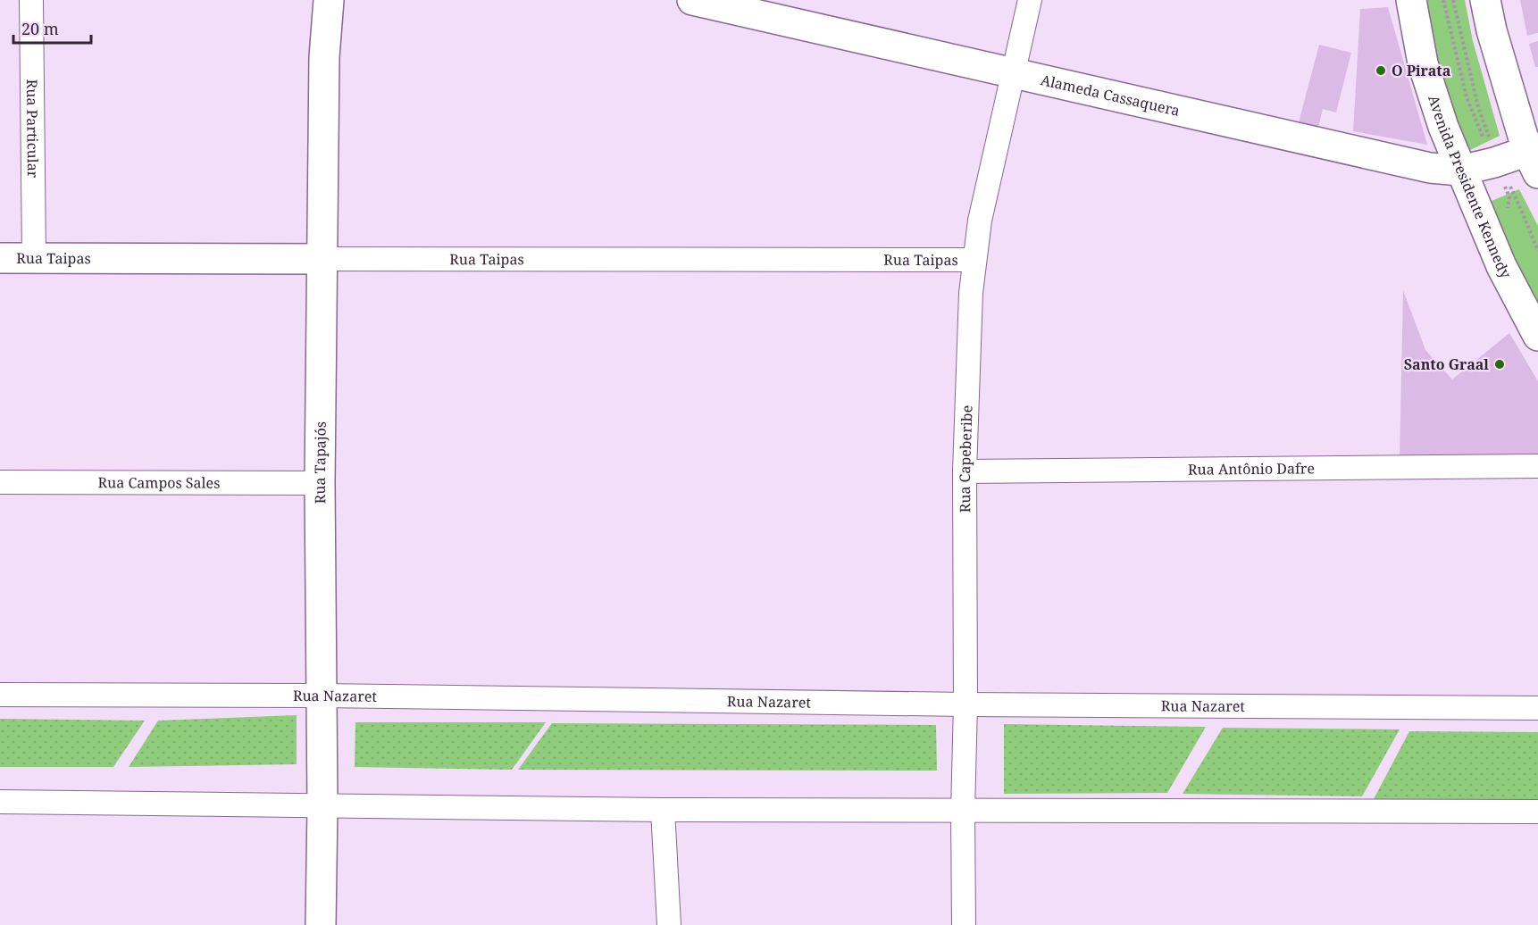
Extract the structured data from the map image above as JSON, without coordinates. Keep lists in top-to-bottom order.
{
  "streets": {
    "street": [
      "Alameda Cassaquera",
      "Rua Particular",
      "Avenida Presidente Kennedy",
      "Rua Taipas",
      "Rua Capeberibe",
      "Rua Tapajós",
      "Rua Antônio Dafre",
      "Rua Campos Sales",
      "Rua Nazaret"
    ]
  },
  "crossings": [
    ["Alameda Cassaquera", "Avenida Presidente Kennedy"],
    ["Alameda Cassaquera", "Rua Capeberibe"],
    ["Rua Particular", "Rua Taipas"],
    ["Rua Taipas", "Rua Capeberibe"],
    ["Rua Taipas", "Rua Tapajós"],
    ["Rua Capeberibe", "Rua Antônio Dafre"],
    ["Rua Capeberibe", "Rua Nazaret"],
    ["Rua Tapajós", "Rua Campos Sales"],
    ["Rua Tapajós", "Rua Nazaret"]
  ],
  "places": ["O Pirata", "Santo Graal"],
  "scale_bar": "20 m"
}
